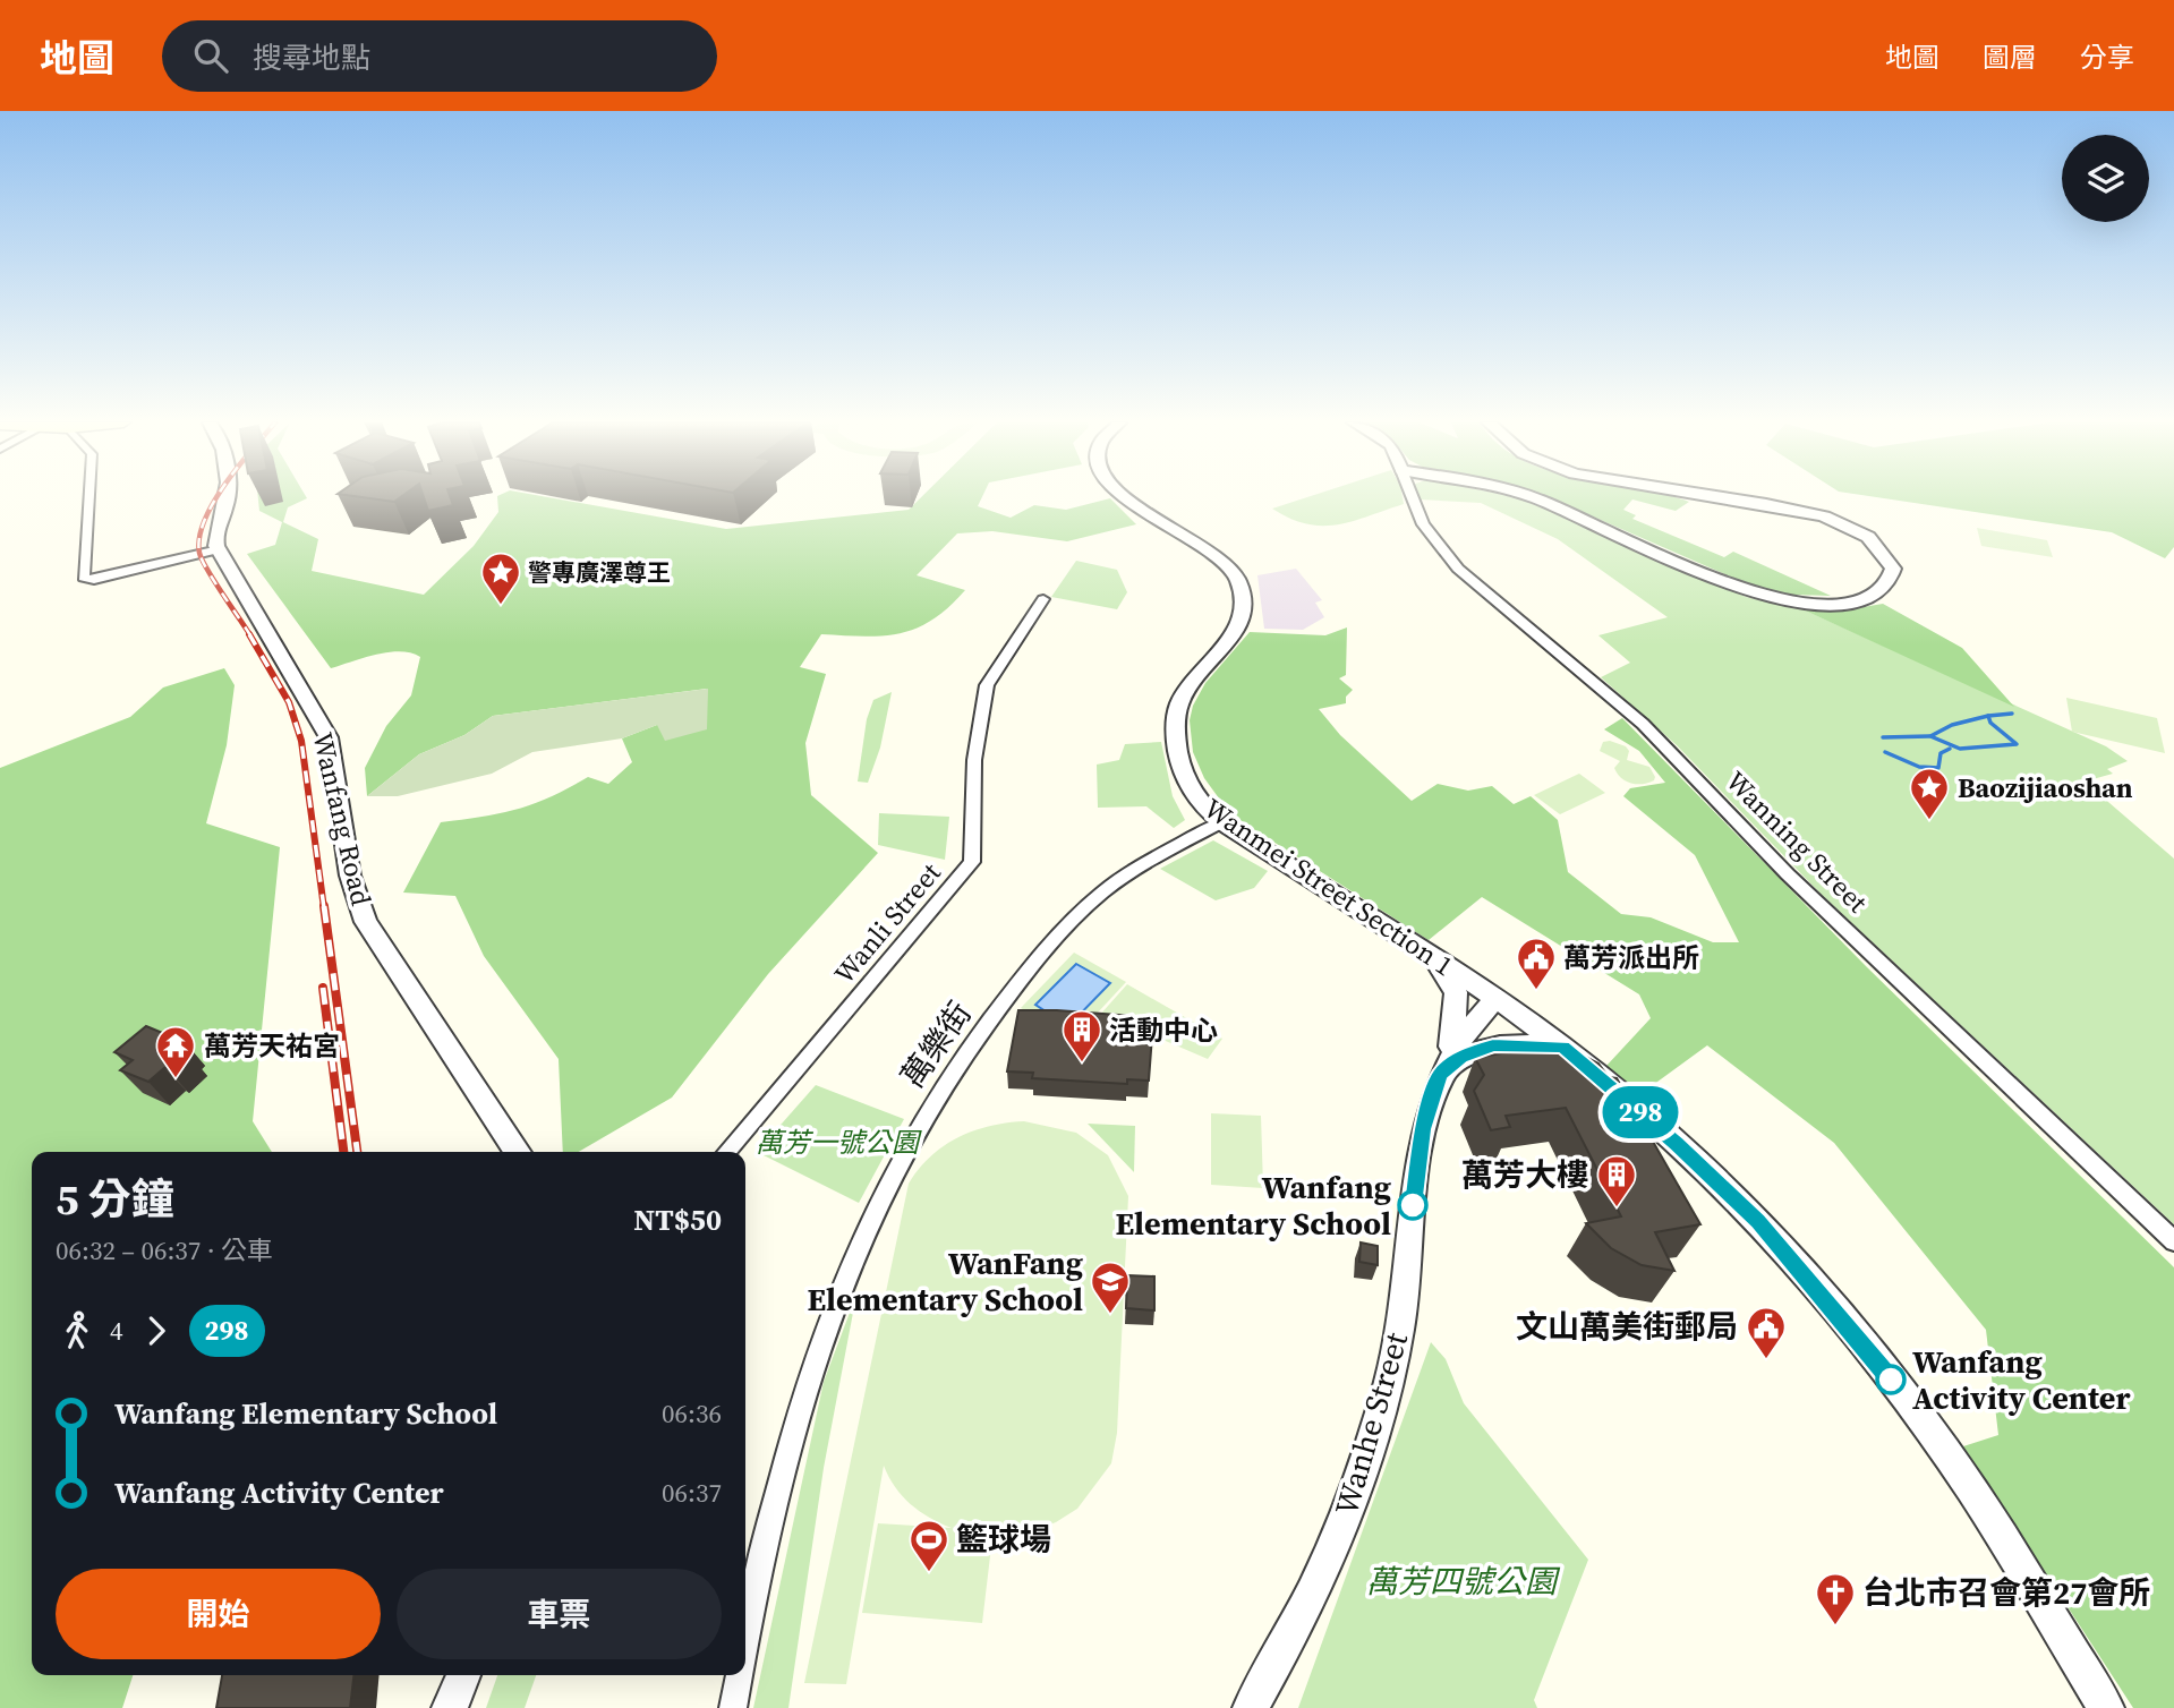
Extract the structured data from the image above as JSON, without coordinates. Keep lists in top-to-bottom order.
{
  "streets": {
    "street": [
      "Wanfang Road",
      "Wanning Street",
      "Wanmei Street Section 1",
      "Wanli Street",
      "萬樂街",
      "Wanhe Street"
    ]
  },
  "crossings": [
    ["Wanmei Street Section 1", "萬樂街"],
    ["Wanmei Street Section 1", "Wanhe Street"]
  ],
  "parks": ["萬芳一號公園", "萬芳四號公園"],
  "places": {
    "place": ["警專廣澤尊王", "Baozijiaoshan"],
    "public building": ["萬芳派出所", "文山萬美街郵局"],
    "building": ["活動中心", "萬芳大樓"],
    "temple": ["萬芳天祐宮"],
    "other": ["Wanfang Elementary School", "Wanfang Activity Center"],
    "school or university": ["WanFang Elementary School"],
    "sports": ["籃球場"],
    "church": ["台北市召會第27會所"]
  },
  "lines": ["bus line 298"],
  "page": {
    "header": "地圖",
    "search": "搜尋地點",
    "nav": ["地圖", "圖層", "分享"],
    "on_map": "298",
    "heading": ["5 分鐘", "06:32 – 06:37 · 公車", "NT$50"],
    "legs": ["4", "298"],
    "list": [
      {
        "name": "Wanfang Elementary School",
        "value": "06:36"
      },
      {
        "name": "Wanfang Activity Center",
        "value": "06:37"
      }
    ],
    "buttons": ["開始", "車票"]
  }
}
